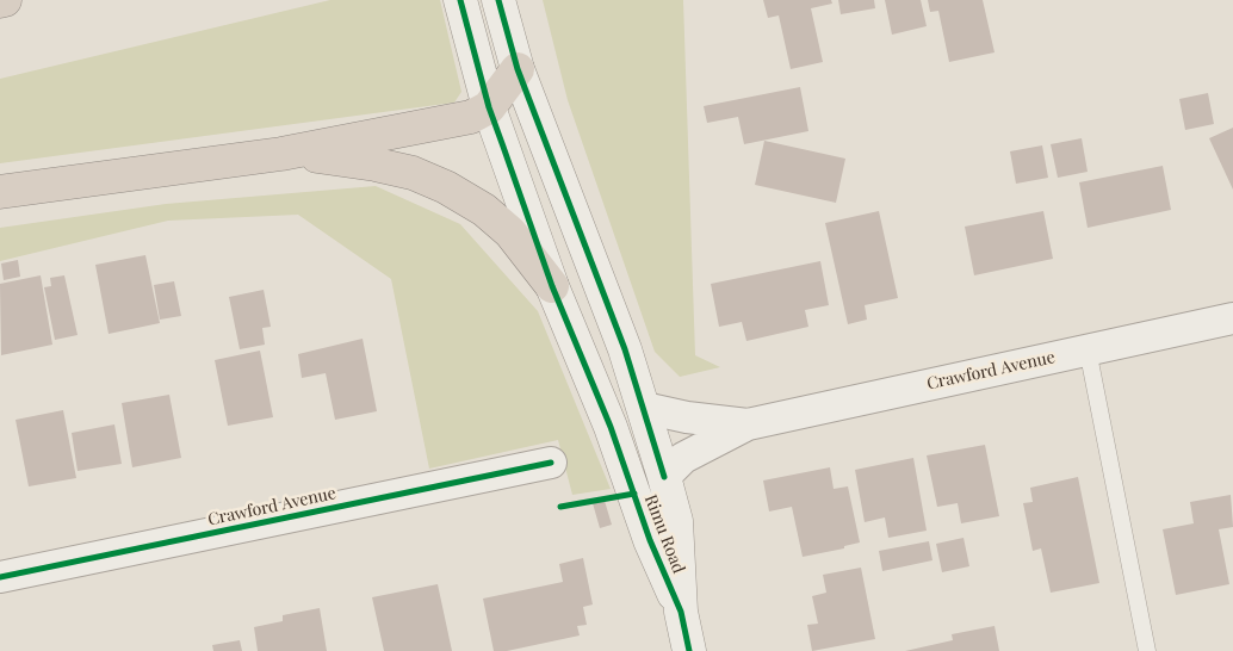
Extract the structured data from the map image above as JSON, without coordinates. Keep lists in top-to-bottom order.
{
  "streets": {
    "main road": ["Rimu Road"],
    "street": ["Crawford Avenue"]
  },
  "crossings": [
    ["Crawford Avenue", "Rimu Road"]
  ]
}
